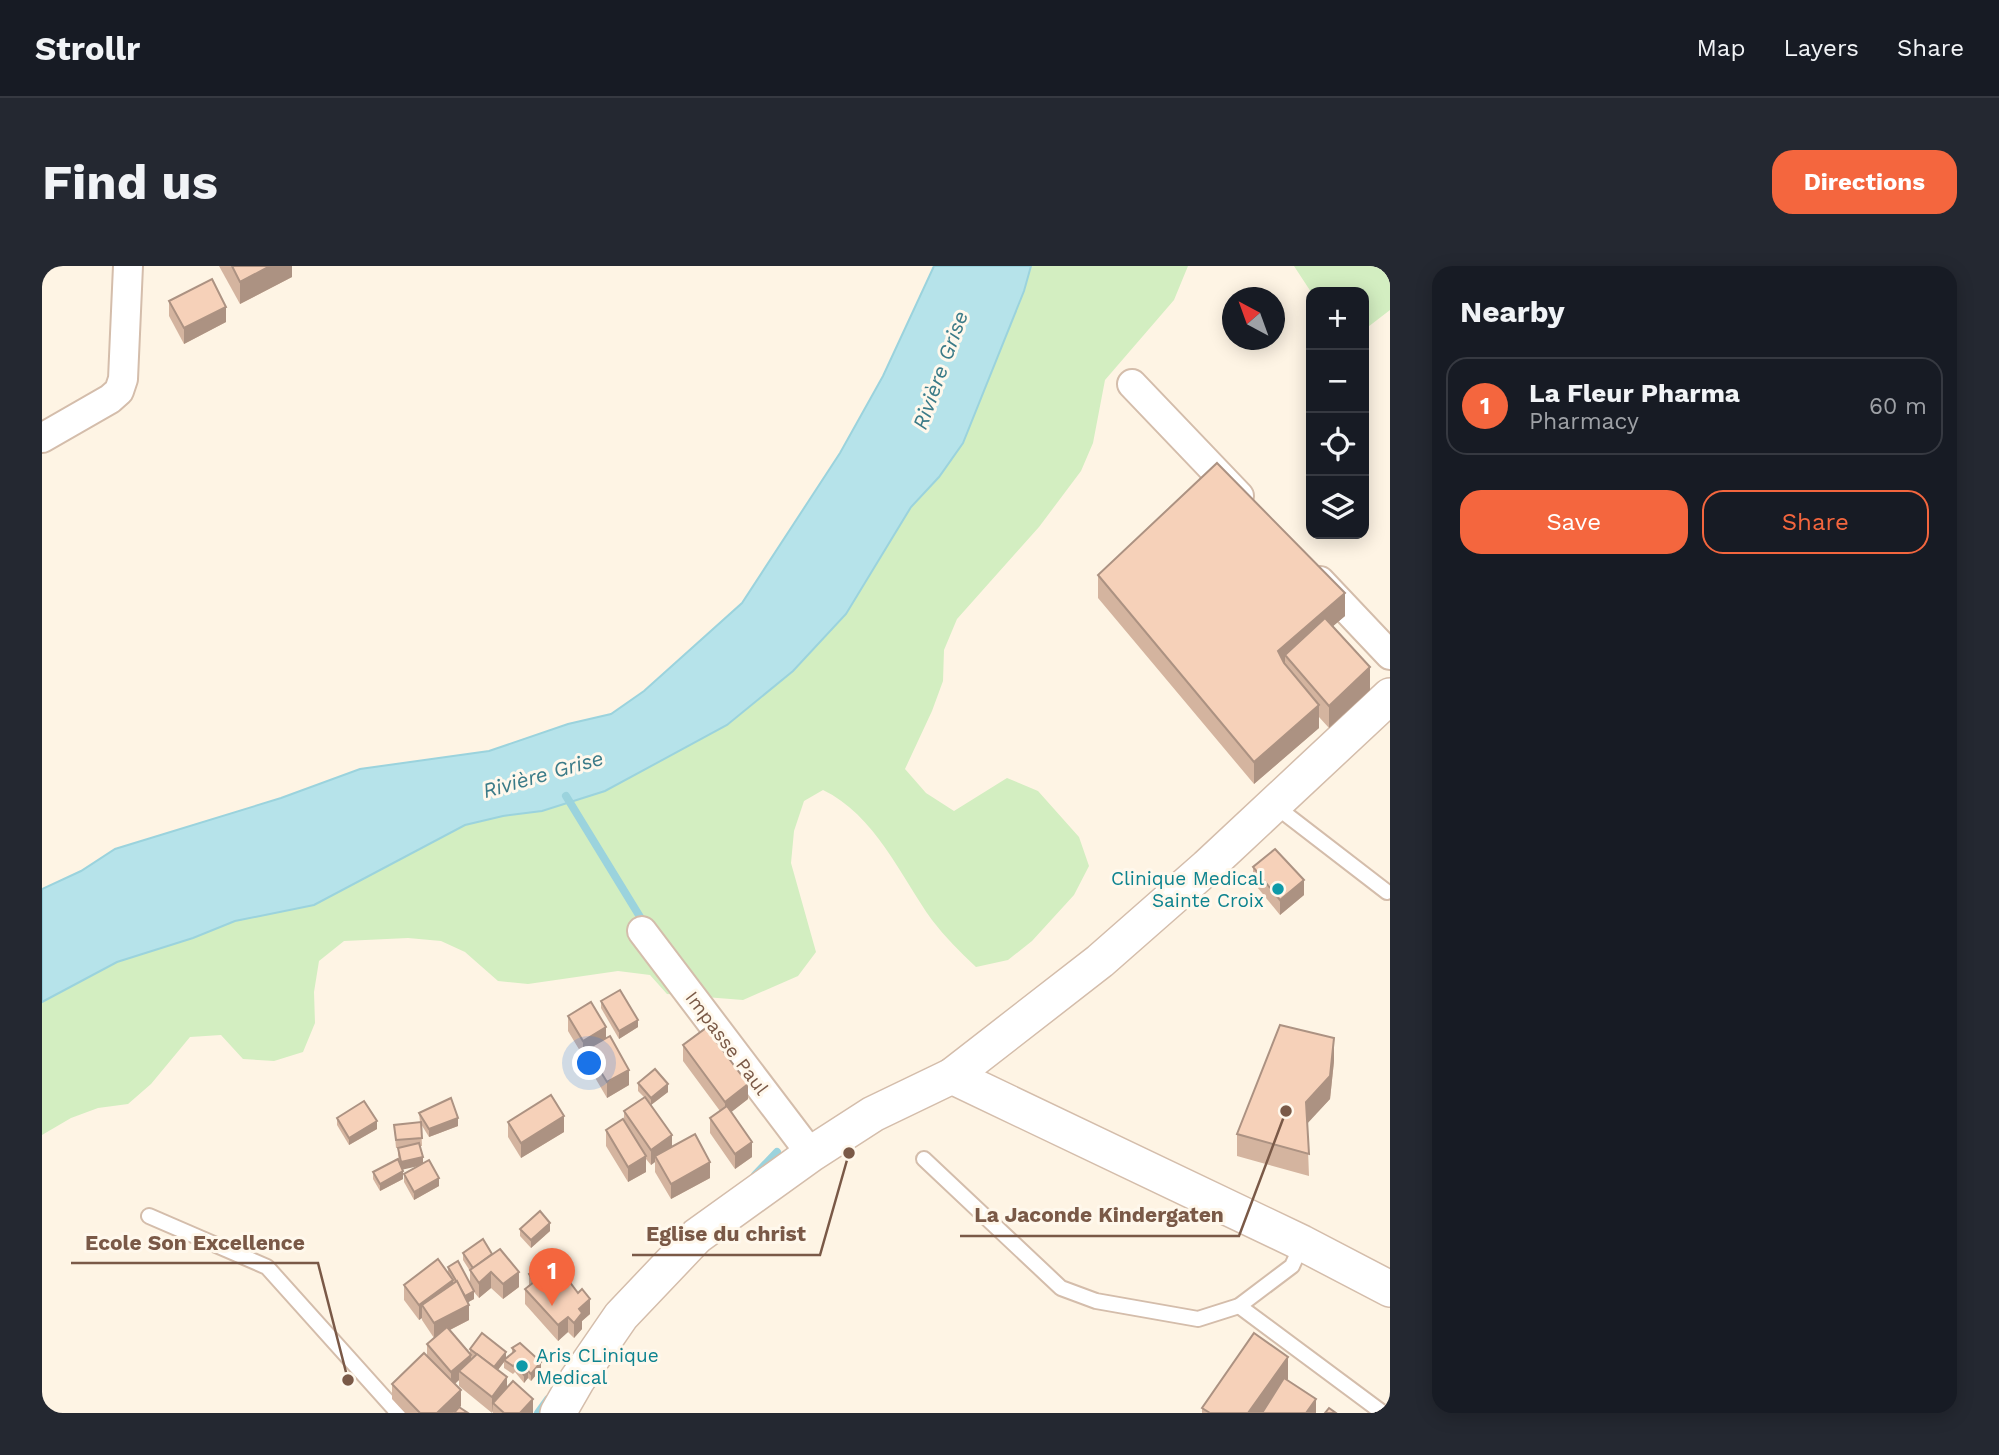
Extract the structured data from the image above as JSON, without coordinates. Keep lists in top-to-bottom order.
{
  "streets": {
    "street": ["Impasse Paul"]
  },
  "water": ["Rivière Grise"],
  "places": [
    "Clinique Medical Sainte Croix",
    "La Jaconde Kindergaten",
    "Eglise du christ",
    "Aris CLinique Medical",
    "Ecole Son Excellence"
  ],
  "north": "top left",
  "page": {
    "header": "Strollr",
    "nav": ["Map", "Layers", "Share"],
    "buttons": [
      "Directions",
      ["Save", "Share"]
    ],
    "title": "Find us",
    "heading": "Nearby",
    "map_buttons": ["+", "−"],
    "list": [
      {
        "mark": "1",
        "name": "La Fleur Pharma",
        "note": "Pharmacy",
        "value": "60 m"
      }
    ],
    "pins": "1"
  }
}
